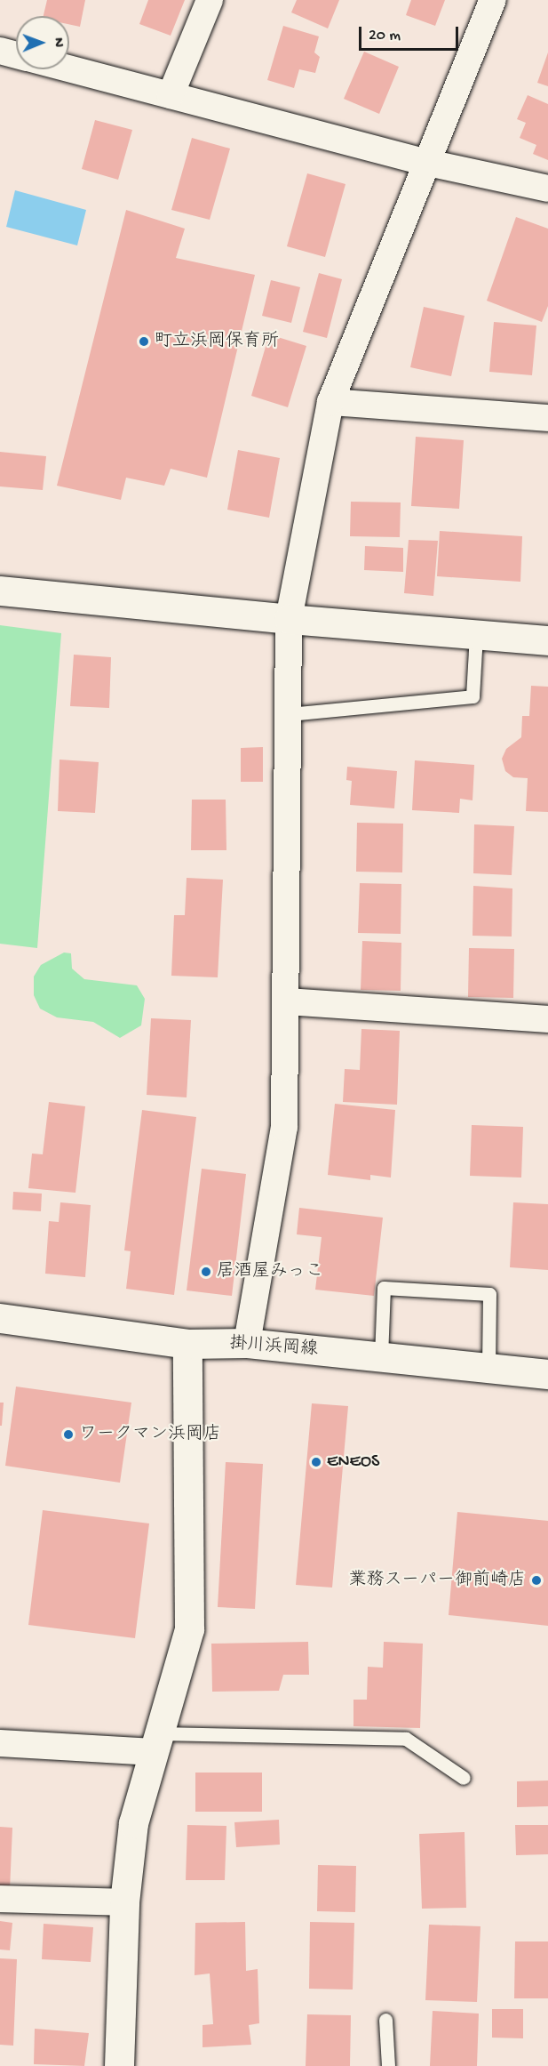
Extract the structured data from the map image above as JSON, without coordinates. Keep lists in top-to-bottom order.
{
  "streets": {
    "street": ["掛川浜岡線"]
  },
  "places": [
    "町立浜岡保育所",
    "居酒屋みっこ",
    "ワークマン浜岡店",
    "ENEOS",
    "業務スーパー御前崎店"
  ],
  "scale_bar": "20 m",
  "north": "right"
}
